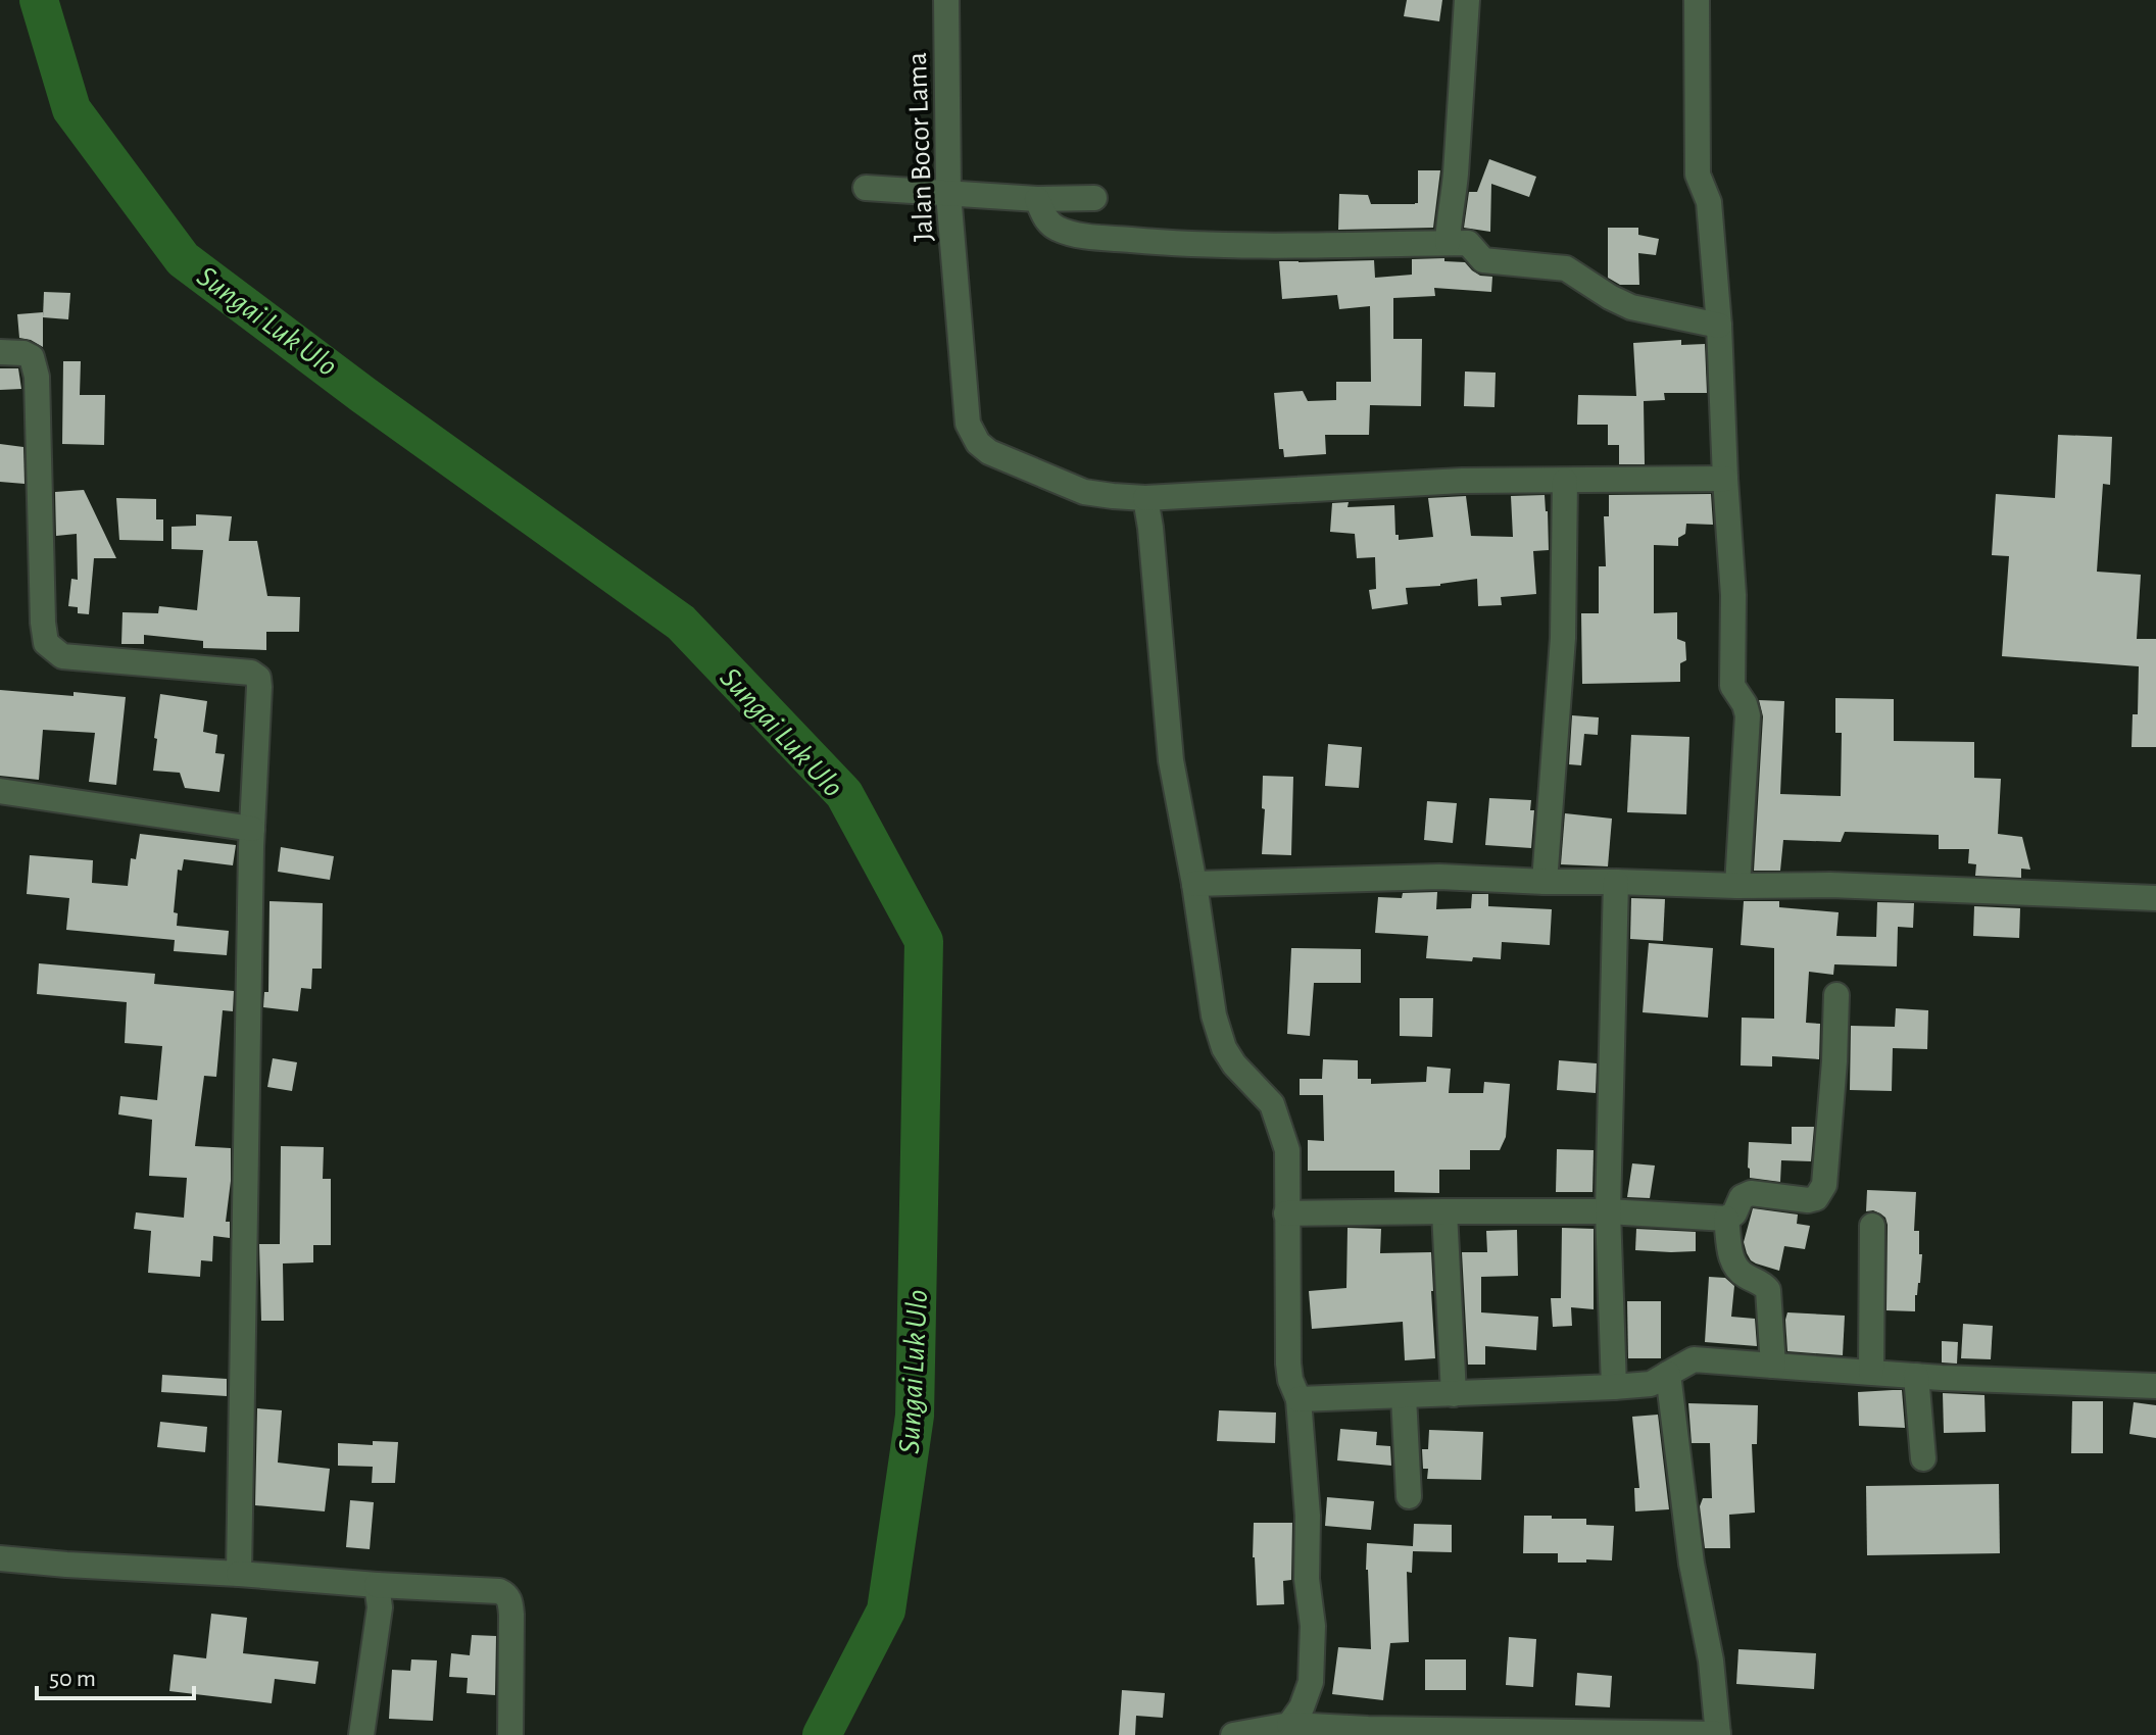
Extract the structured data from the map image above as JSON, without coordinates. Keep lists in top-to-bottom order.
{
  "streets": {
    "street": ["Jalan Bocor Lama"]
  },
  "water": ["Sungai Luk Ulo"],
  "scale_bar": "50 m"
}
